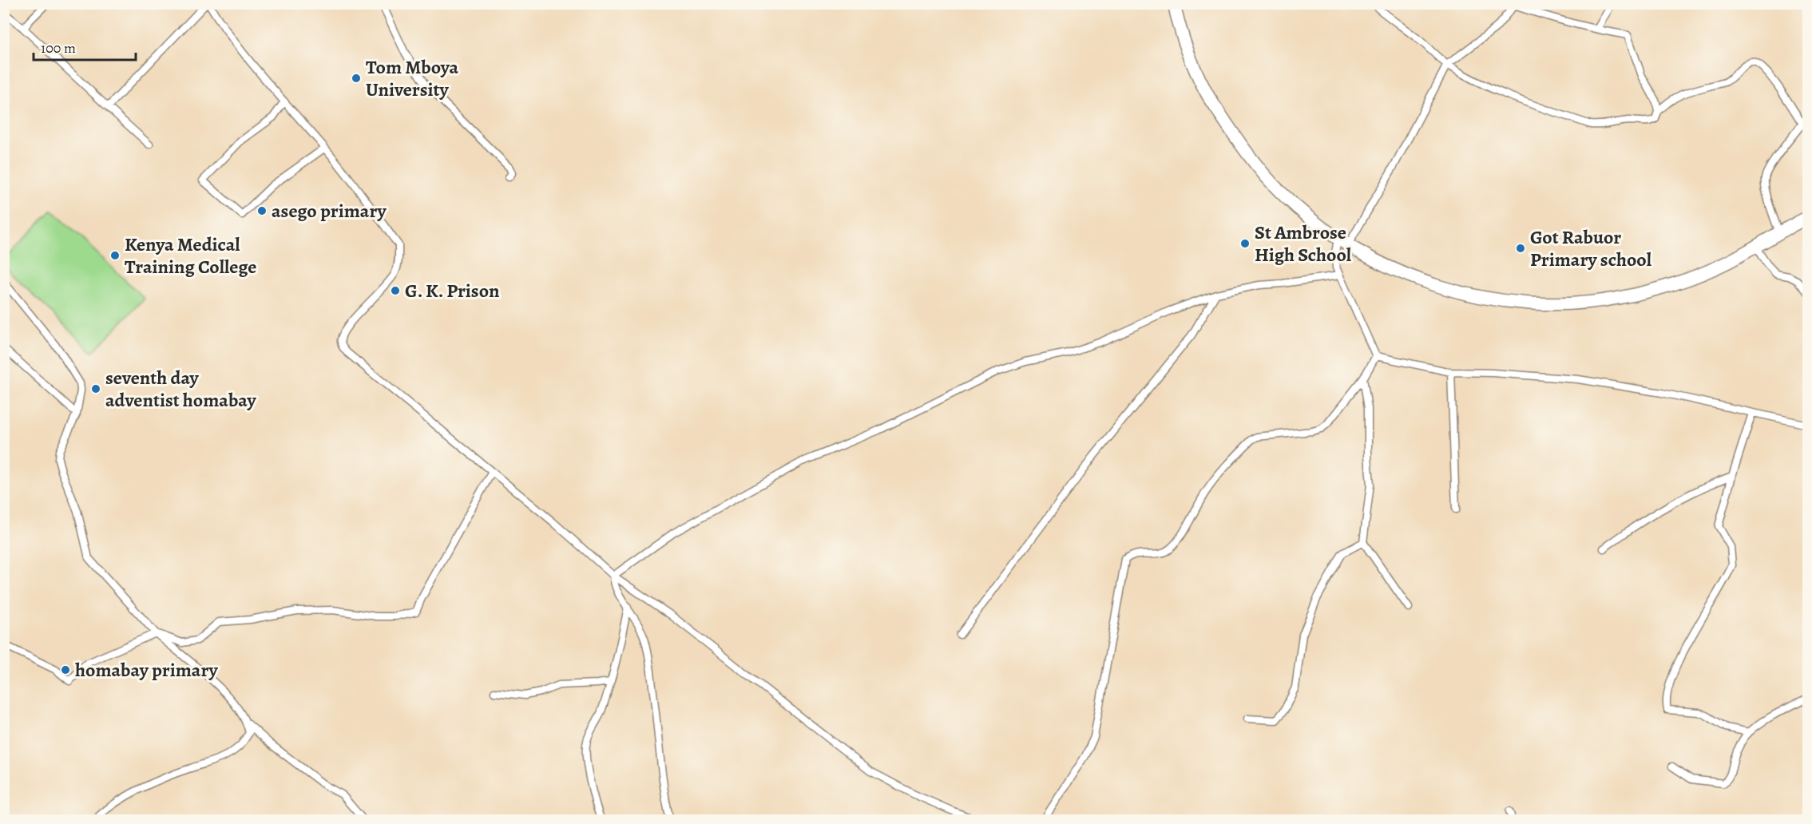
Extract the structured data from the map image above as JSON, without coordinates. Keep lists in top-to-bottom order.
{
  "places": [
    "Tom Mboya University",
    "asego primary",
    "St Ambrose High School",
    "Got Rabuor Primary school",
    "Kenya Medical Training College",
    "G. K. Prison",
    "seventh day adventist homabay",
    "homabay primary"
  ],
  "scale_bar": "100 m"
}
